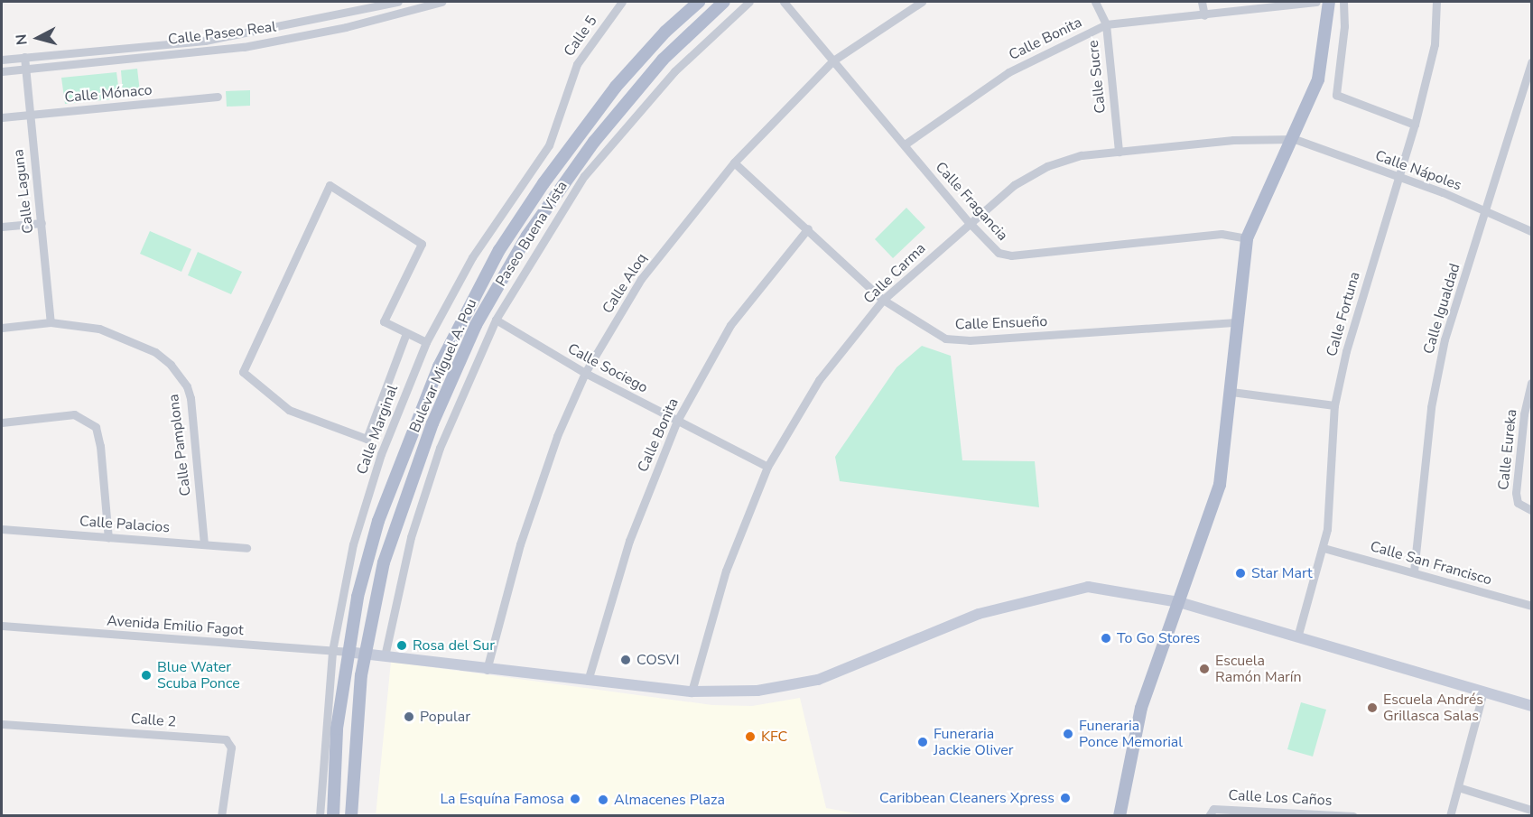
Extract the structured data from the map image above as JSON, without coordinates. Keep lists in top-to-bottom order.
{
  "streets": {
    "main road": ["Bulevar Miguel A. Pou"],
    "street": [
      "Calle Paseo Real",
      "Calle 5",
      "Calle Bonita",
      "Calle Sucre",
      "Calle Mónaco",
      "Calle Nápoles",
      "Calle Laguna",
      "Calle Fragancia",
      "Paseo Buena Vista",
      "Calle Carma",
      "Calle Aloq",
      "Calle Igualdad",
      "Calle Fortuna",
      "Calle Ensueño",
      "Calle Sociego",
      "Calle Marginal",
      "Calle Pamplona",
      "Calle Eureka",
      "Calle Palacios",
      "Calle San Francisco",
      "Avenida Emilio Fagot",
      "Calle 2",
      "Calle Los Caños"
    ]
  },
  "crossings": [
    ["Calle Paseo Real", "Calle Laguna"],
    ["Calle 5", "Calle Marginal"],
    ["Calle Bonita", "Calle Sucre"],
    ["Calle Bonita", "Calle Fragancia"],
    ["Calle Bonita", "Calle Ensueño"],
    ["Calle Bonita", "Calle Sociego"],
    ["Calle Sucre", "Calle Carma"],
    ["Calle Mónaco", "Calle Laguna"],
    ["Calle Nápoles", "Calle Carma"],
    ["Calle Nápoles", "Calle Igualdad"],
    ["Calle Nápoles", "Calle Fortuna"],
    ["Calle Laguna", "Calle Pamplona"],
    ["Calle Fragancia", "Calle Carma"],
    ["Calle Fragancia", "Calle Aloq"],
    ["Paseo Buena Vista", "Calle Sociego"],
    ["Calle Carma", "Calle Ensueño"],
    ["Calle Carma", "Calle Sociego"],
    ["Calle Aloq", "Calle Ensueño"],
    ["Calle Aloq", "Calle Sociego"],
    ["Calle Igualdad", "Calle San Francisco"],
    ["Calle Fortuna", "Calle San Francisco"],
    ["Bulevar Miguel A. Pou", "Avenida Emilio Fagot"],
    ["Calle Marginal", "Avenida Emilio Fagot"],
    ["Calle Pamplona", "Calle Palacios"]
  ],
  "places": [
    "Star Mart",
    "To Go Stores",
    "Rosa del Sur",
    "COSVI",
    "Escuela Ramón Marín",
    "Blue Water Scuba Ponce",
    "Escuela Andrés Grillasca Salas",
    "Popular",
    "Funeraria Ponce Memorial",
    "KFC",
    "Funeraria Jackie Oliver",
    "Caribbean Cleaners Xpress",
    "La Esquína Famosa",
    "Almacenes Plaza"
  ],
  "north": "left"
}
